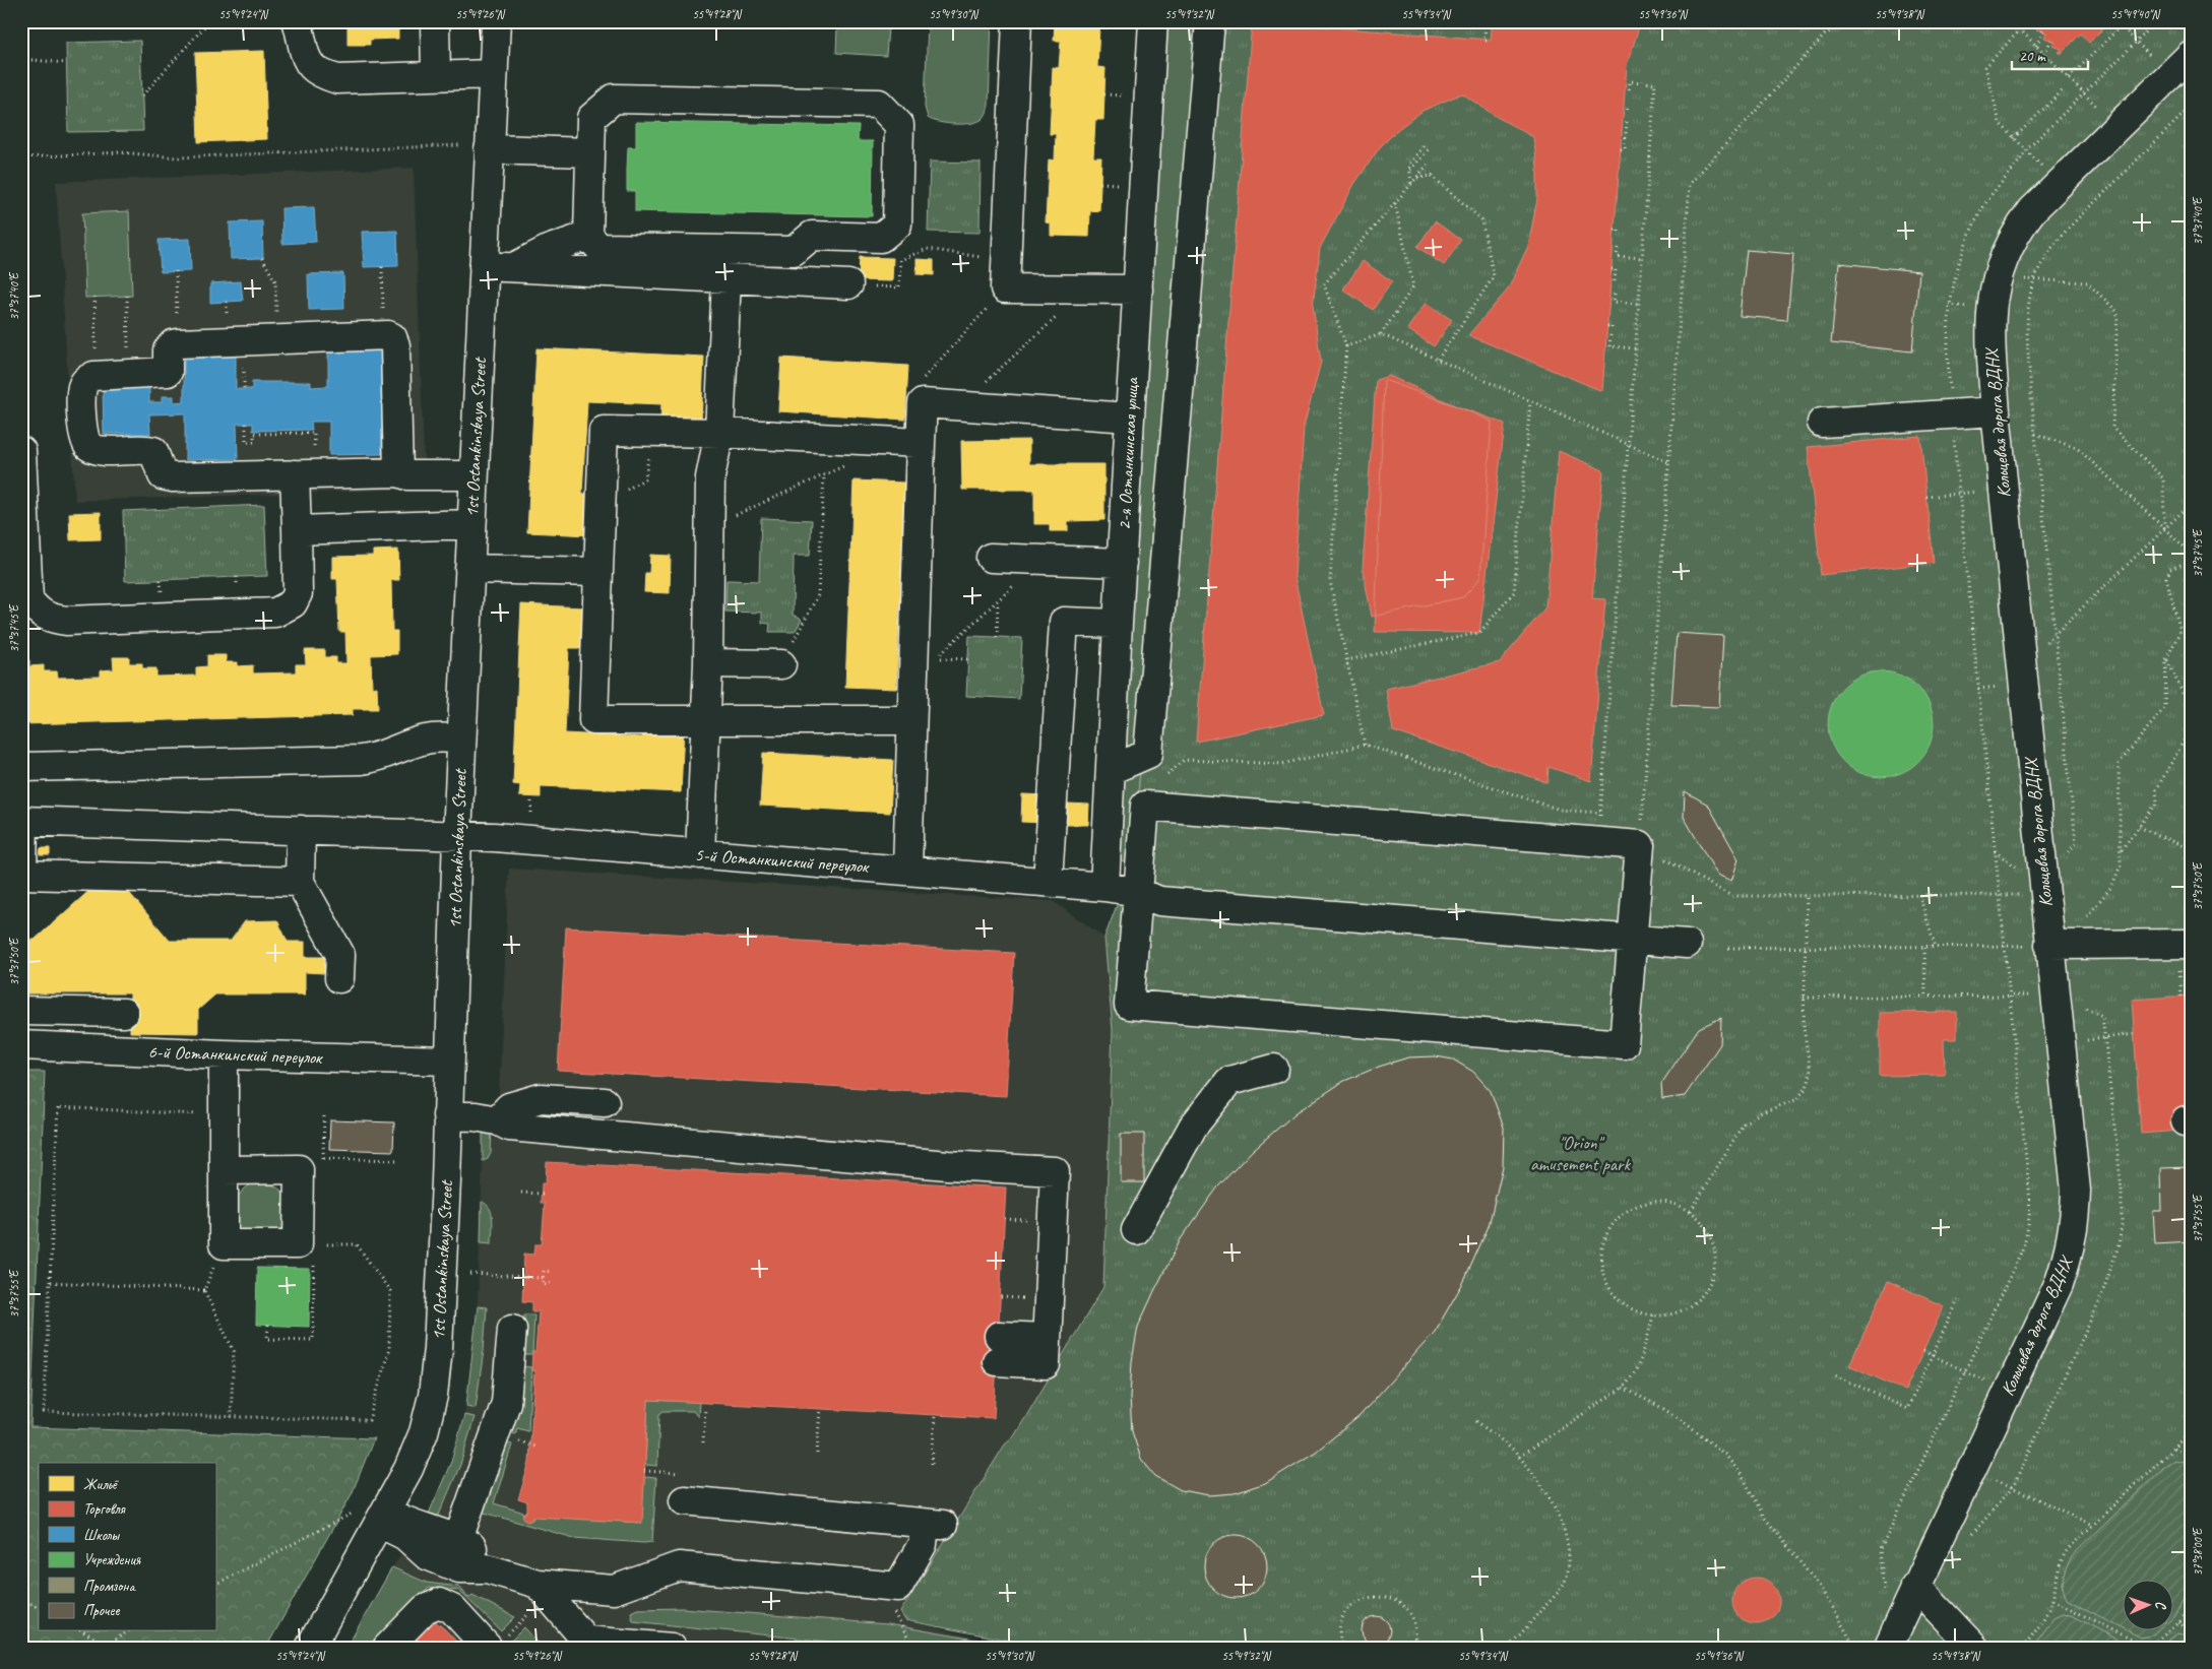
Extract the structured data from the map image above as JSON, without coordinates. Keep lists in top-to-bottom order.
{
  "streets": {
    "street": [
      "Кольцевая дорога ВДНХ",
      "1st Ostankinskaya Street",
      "2-я Останкинская улица",
      "5-й Останкинский переулок",
      "6-й Останкинский переулок"
    ]
  },
  "crossings": [
    ["1st Ostankinskaya Street", "5-й Останкинский переулок"],
    ["1st Ostankinskaya Street", "6-й Останкинский переулок"],
    ["2-я Останкинская улица", "5-й Останкинский переулок"]
  ],
  "parks": ["\"Orion\" amusement park"],
  "legend": [
    "Жильё",
    "Торговля",
    "Школы",
    "Учреждения",
    "Промзона",
    "Прочее"
  ],
  "scale_bar": "20 m",
  "north": "right",
  "coordinates": [
    "55°49'24\"N",
    "55°49'26\"N",
    "55°49'28\"N",
    "55°49'30\"N",
    "55°49'32\"N",
    "55°49'34\"N",
    "55°49'36\"N",
    "55°49'38\"N",
    "55°49'40\"N",
    "37°37'40\"E",
    "37°37'45\"E",
    "37°37'50\"E",
    "37°37'55\"E",
    "37°38'00\"E"
  ]
}
